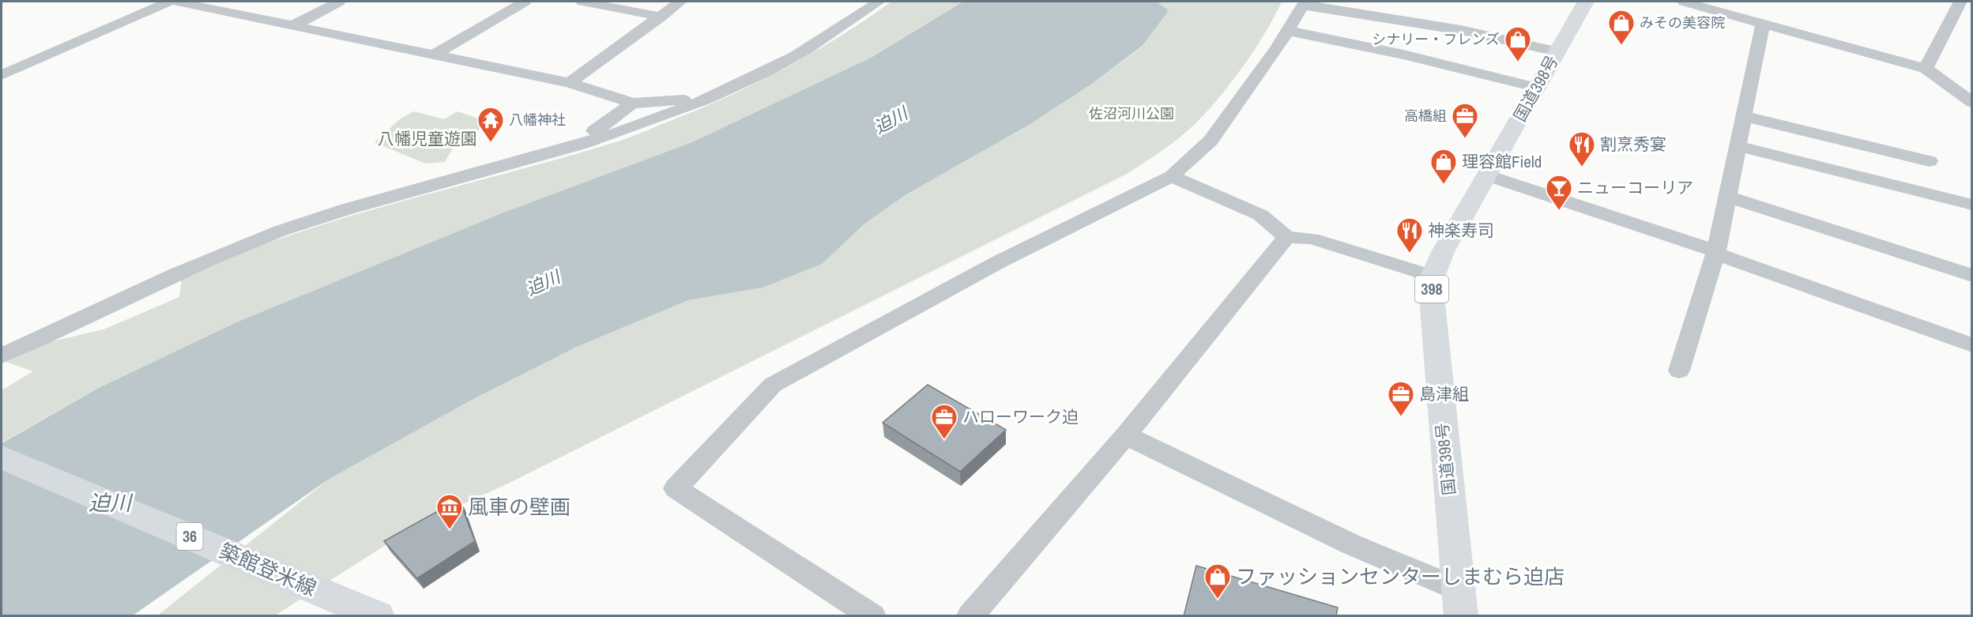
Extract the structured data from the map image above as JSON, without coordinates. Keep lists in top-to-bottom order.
{
  "streets": {
    "main road": [
      "国道398号",
      "398",
      "36",
      "築館登米線"
    ]
  },
  "water": ["迫川"],
  "parks": ["佐沼河川公園", "八幡児童遊園"],
  "places": {
    "shop": [
      "みその美容院",
      "シナリー・フレンズ",
      "理容館Field",
      "ファッションセンターしまむら迫店"
    ],
    "office": ["高橋組", "島津組", "ハローワーク迫"],
    "temple": ["八幡神社"],
    "restaurant": ["割烹秀宴", "神楽寿司"],
    "bar": ["ニューコーリア"],
    "museum": ["風車の壁画"]
  }
}
